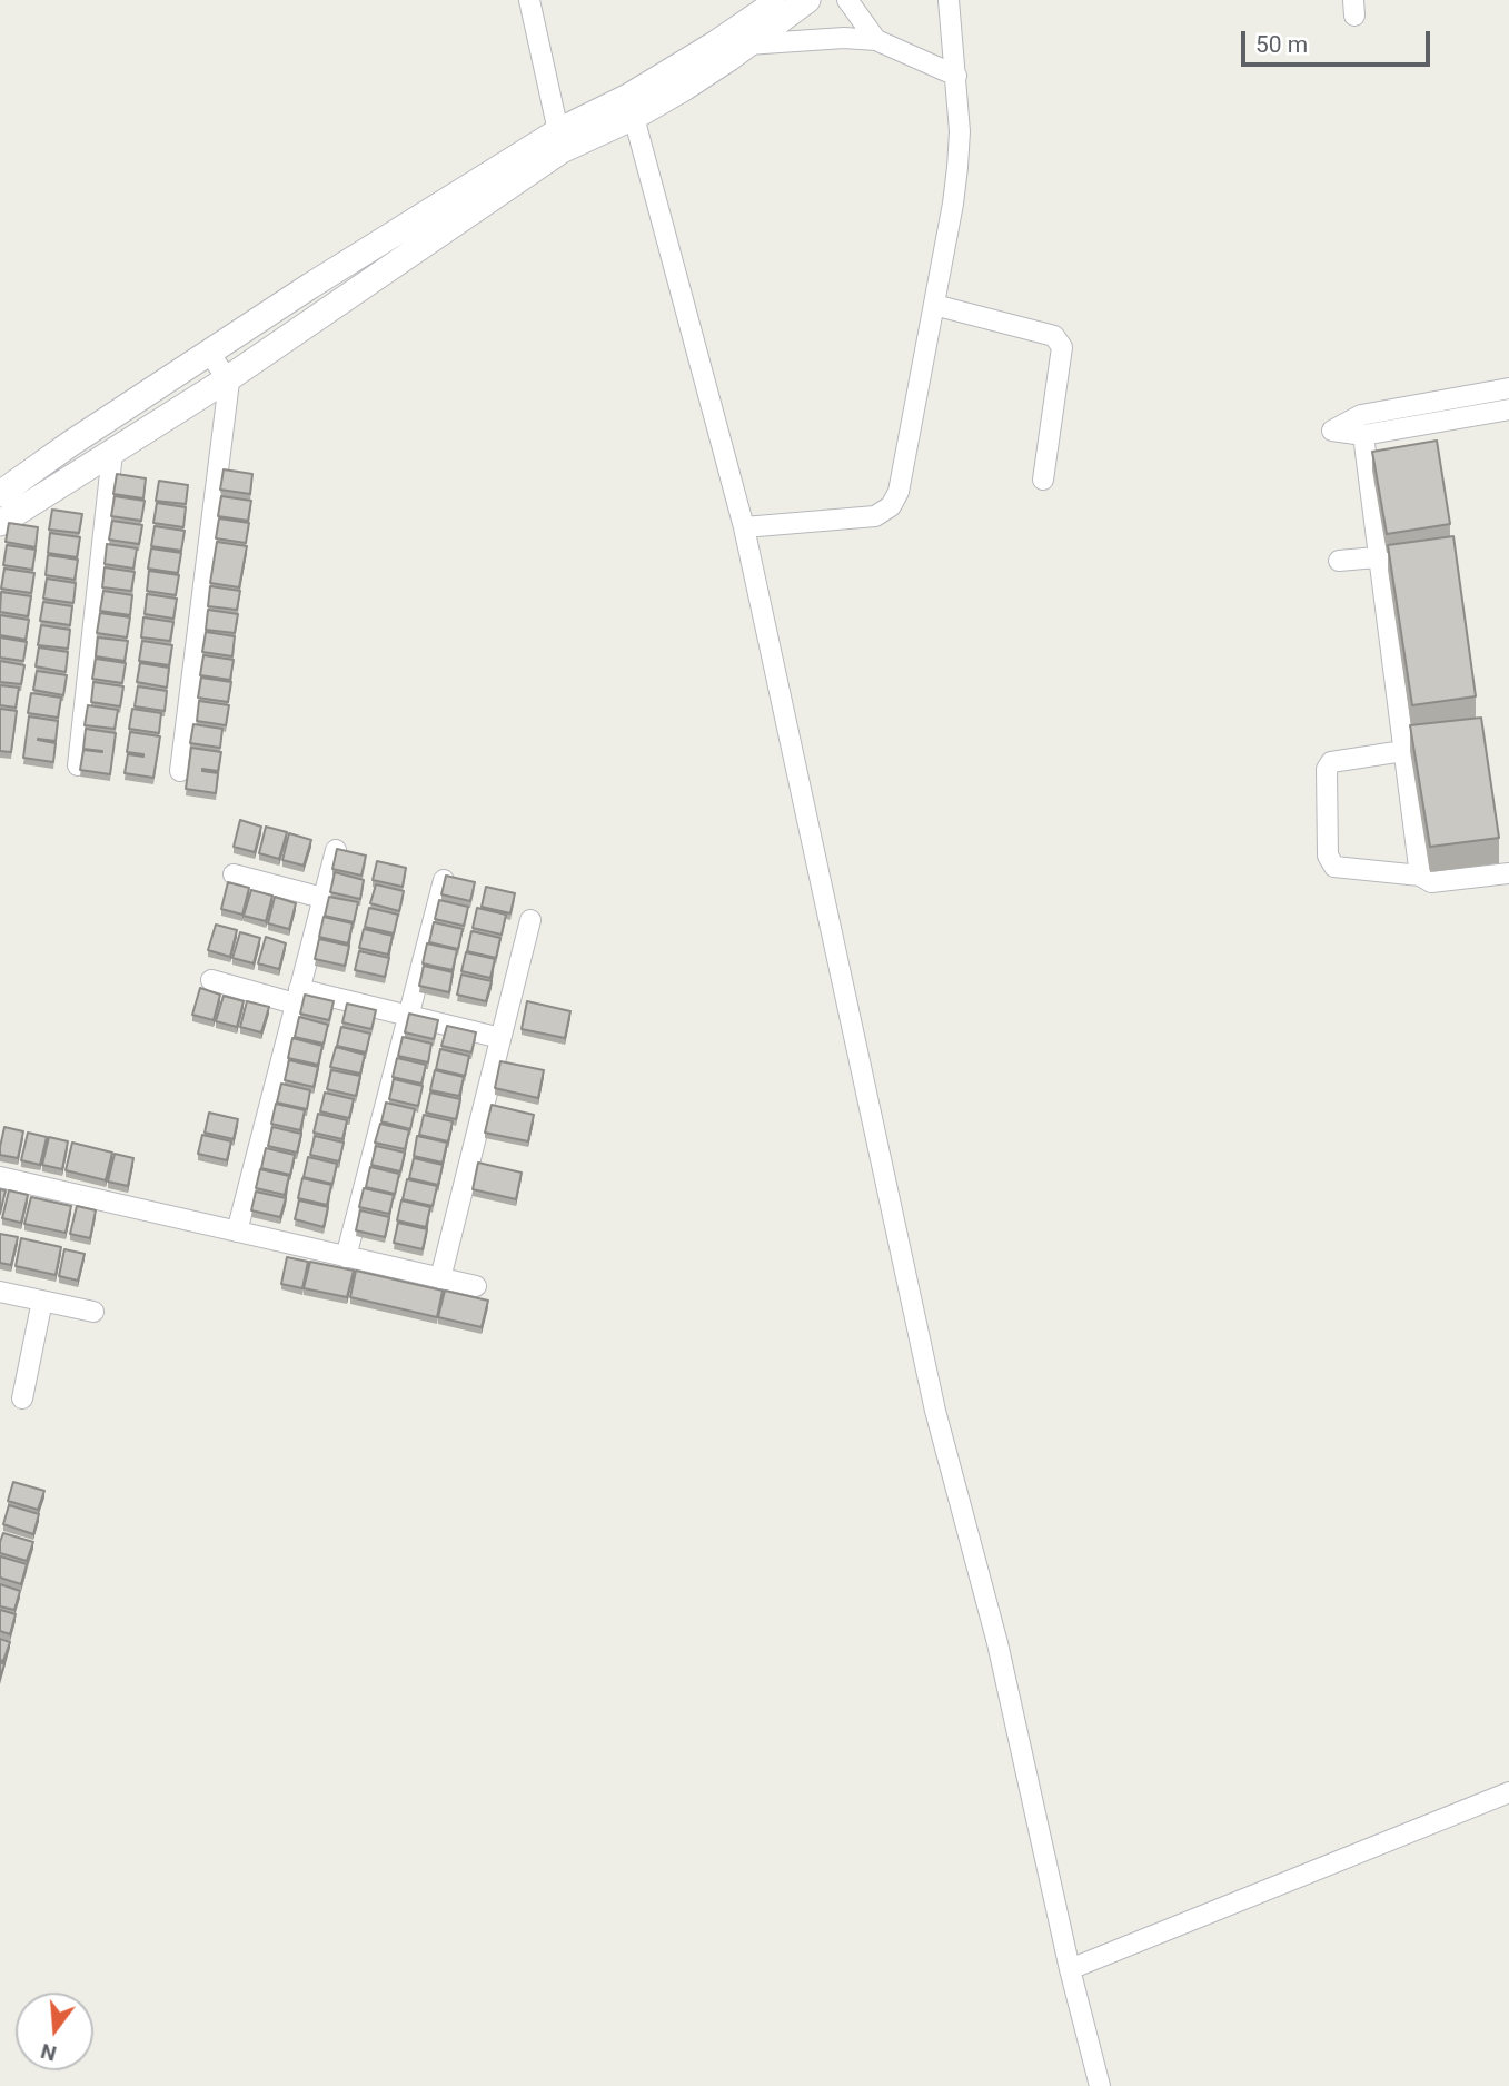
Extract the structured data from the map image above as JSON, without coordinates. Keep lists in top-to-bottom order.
{
  "scale_bar": "50 m",
  "north": "bottom"
}
